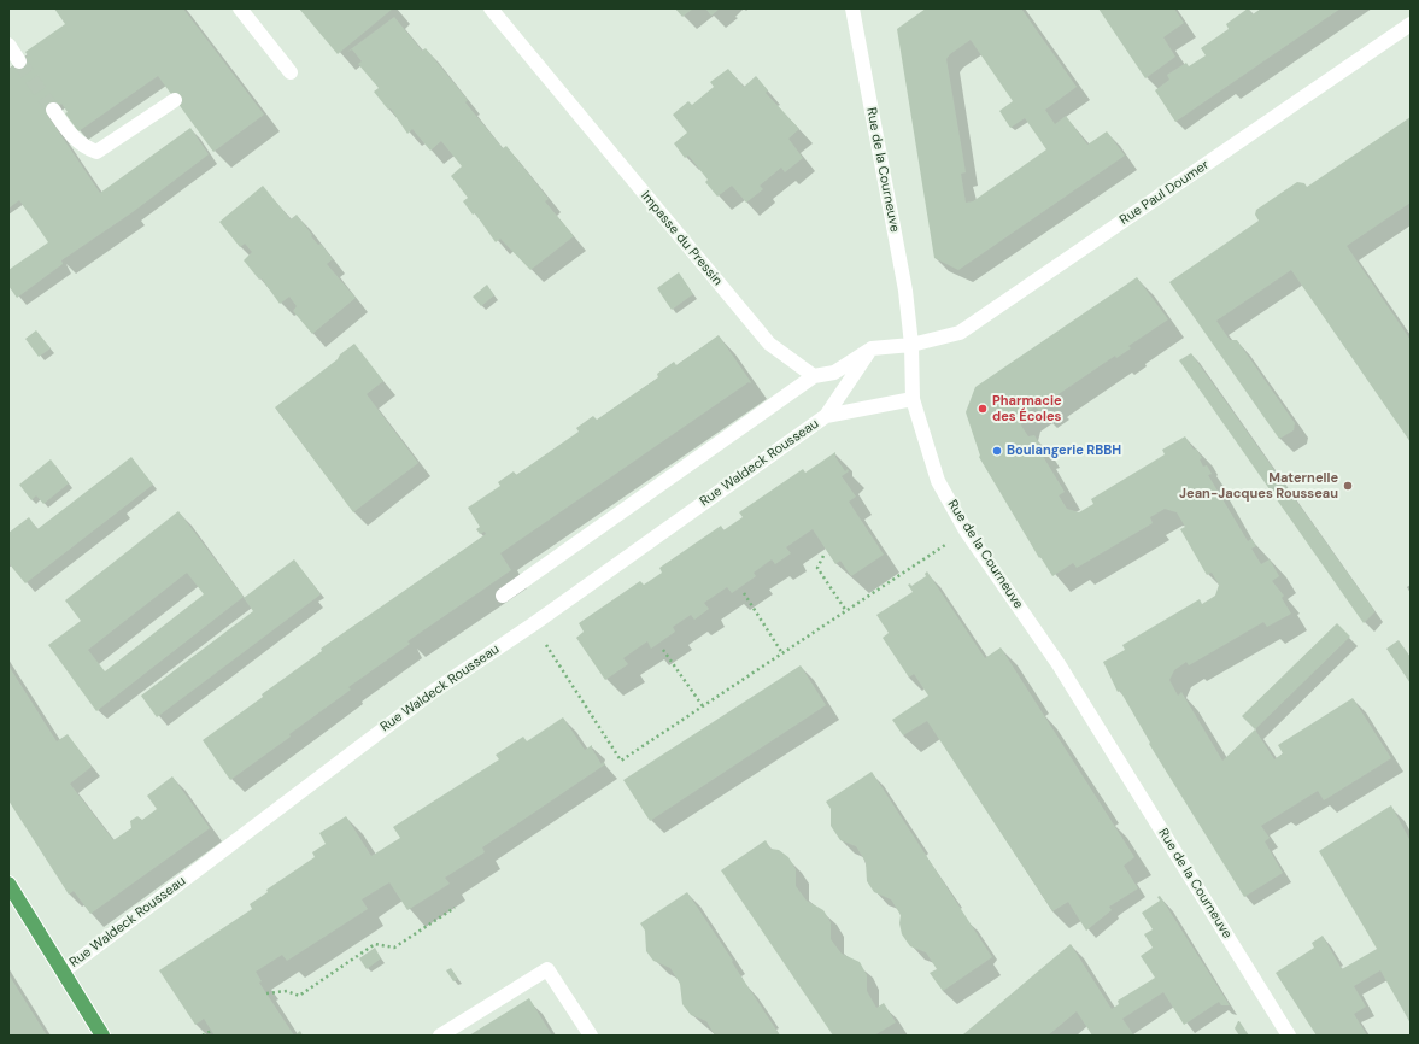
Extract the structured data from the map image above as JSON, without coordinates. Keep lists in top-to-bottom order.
{
  "streets": {
    "street": [
      "Rue de la Courneuve",
      "Rue Paul Doumer",
      "Impasse du Pressin",
      "Rue Waldeck Rousseau"
    ]
  },
  "crossings": [
    ["Rue de la Courneuve", "Rue Paul Doumer"],
    ["Rue de la Courneuve", "Rue Waldeck Rousseau"]
  ],
  "places": ["Pharmacie des Écoles", "Boulangerie RBBH", "Maternelle Jean-Jacques Rousseau"]
}
